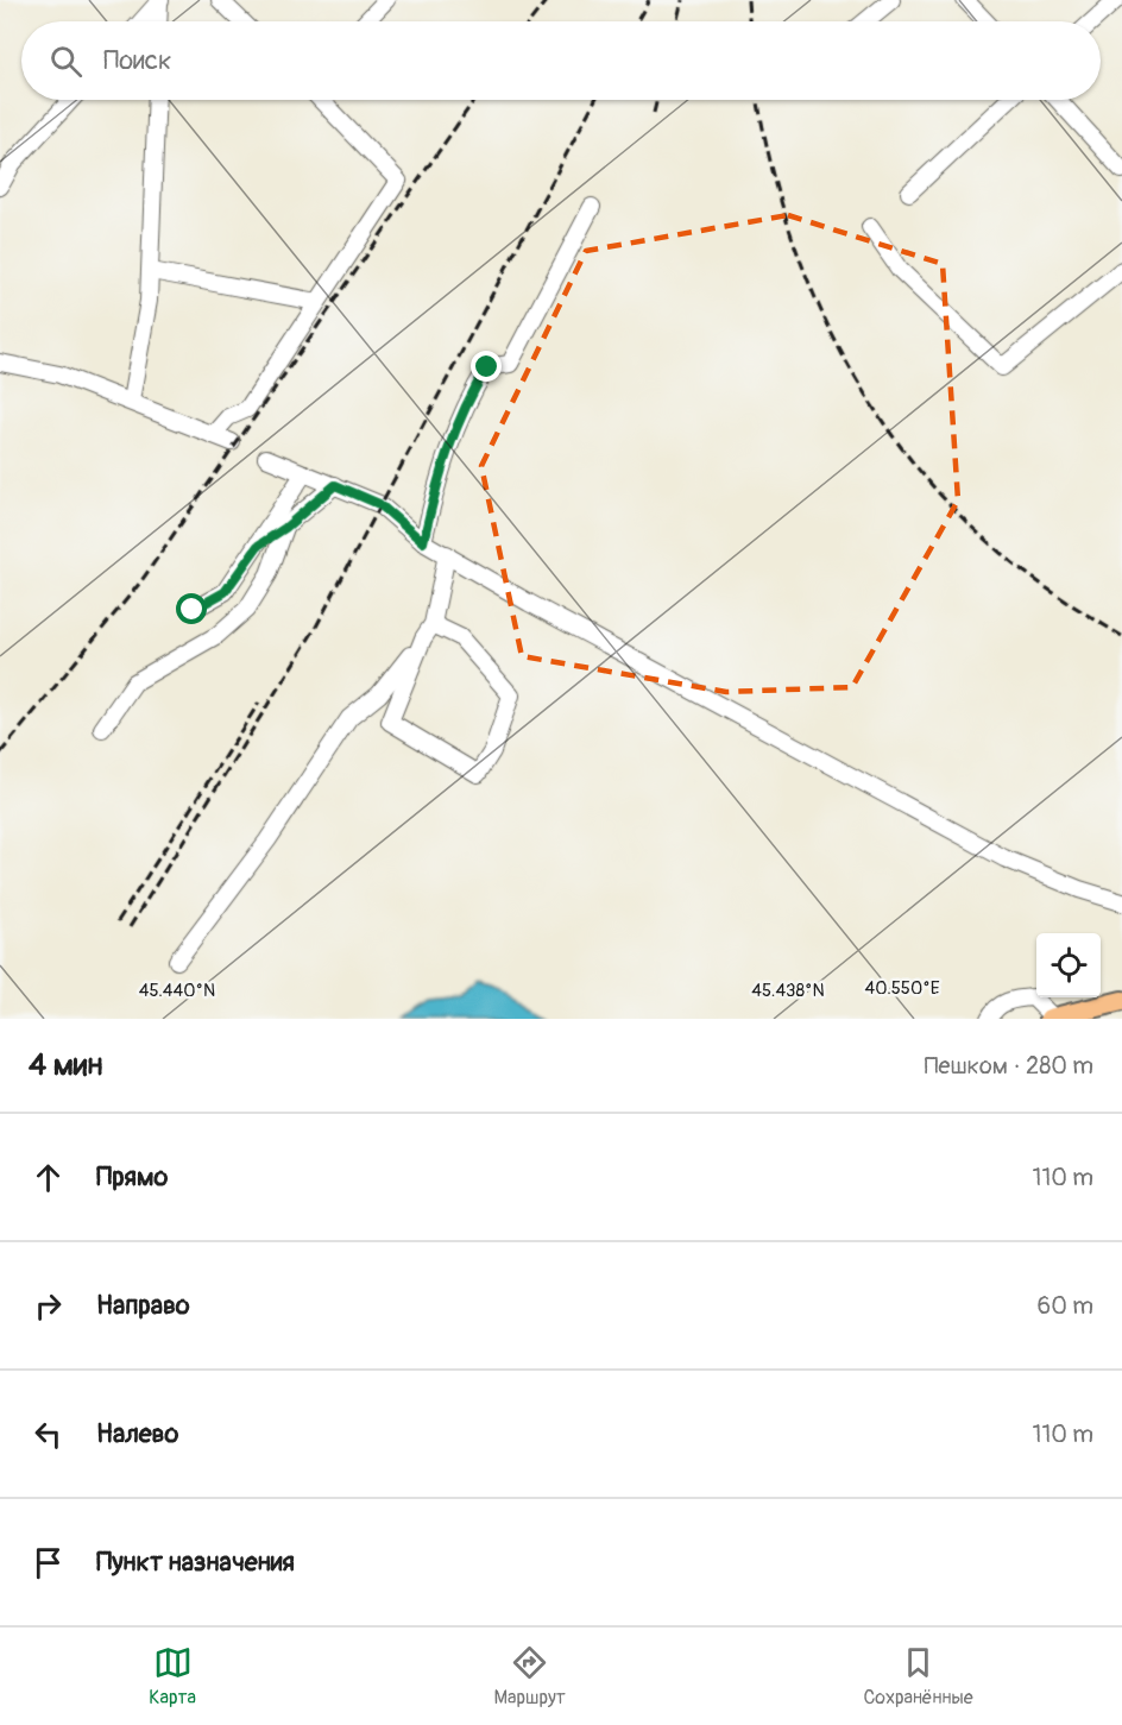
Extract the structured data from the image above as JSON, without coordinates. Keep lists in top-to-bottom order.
{
  "page": {
    "search": "Поиск",
    "heading": ["4 мин", "Пешком · 280 m"],
    "list": [
      ["Прямо", "110 m"],
      ["Направо", "60 m"],
      ["Налево", "110 m"],
      "Пункт назначения"
    ],
    "nav": ["Карта", "Маршрут", "Сохранённые"]
  },
  "coordinates": ["40.550°E", "45.440°N", "45.438°N"]
}
